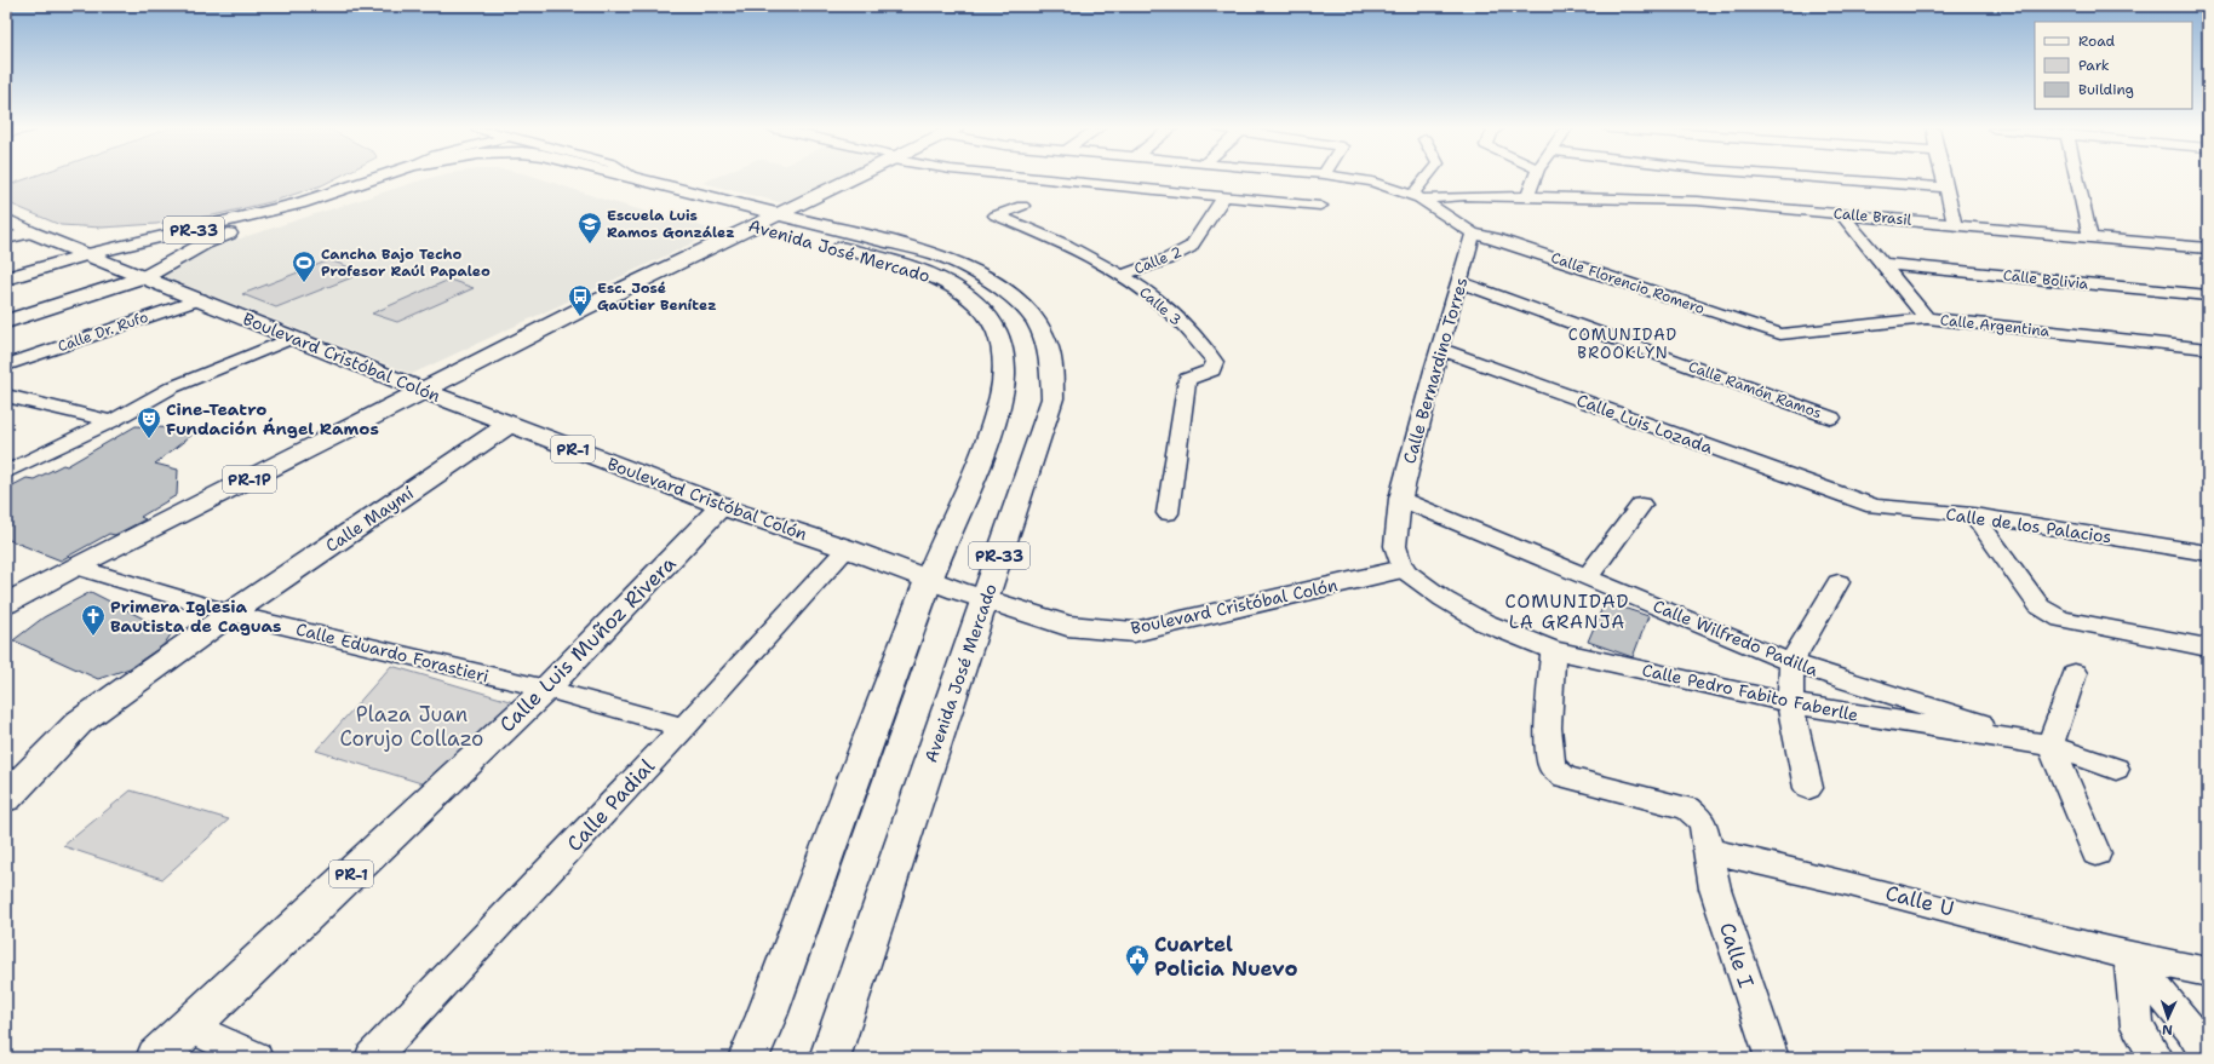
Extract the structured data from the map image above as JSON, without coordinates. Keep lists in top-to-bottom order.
{
  "streets": {
    "main road": [
      "PR-33",
      "Avenida José Mercado",
      "Boulevard Cristóbal Colón",
      "PR-1",
      "PR-1P",
      "Calle Maymí",
      "Calle Luis Muñoz Rivera"
    ],
    "street": [
      "Calle Brasil",
      "Calle 2",
      "Calle Bolivia",
      "Calle Florencio Romero",
      "Calle 3",
      "Calle Argentina",
      "Calle Dr. Rufo",
      "Calle Bernardino Torres",
      "Calle Ramón Ramos",
      "Calle Luis Lozada",
      "Calle de los Palacios",
      "Calle Wilfredo Padilla",
      "Calle Eduardo Forastieri",
      "Calle Pedro Fabito Faberlle",
      "Calle Padial",
      "Calle U",
      "Calle I"
    ]
  },
  "crossings": [
    ["PR-33", "Avenida José Mercado"],
    ["PR-33", "Boulevard Cristóbal Colón"],
    ["Avenida José Mercado", "Boulevard Cristóbal Colón"],
    ["Calle 2", "Calle 3"],
    ["Calle Florencio Romero", "Calle Argentina"],
    ["Calle Florencio Romero", "Calle Bernardino Torres"],
    ["Calle Dr. Rufo", "Boulevard Cristóbal Colón"],
    ["Boulevard Cristóbal Colón", "Calle Bernardino Torres"],
    ["Boulevard Cristóbal Colón", "PR-1P"],
    ["Boulevard Cristóbal Colón", "Calle Maymí"],
    ["Boulevard Cristóbal Colón", "Calle Luis Muñoz Rivera"],
    ["Boulevard Cristóbal Colón", "Calle Pedro Fabito Faberlle"],
    ["Boulevard Cristóbal Colón", "Calle Padial"],
    ["Calle Bernardino Torres", "Calle Ramón Ramos"],
    ["Calle Bernardino Torres", "Calle Luis Lozada"],
    ["Calle Bernardino Torres", "Calle Wilfredo Padilla"],
    ["Calle Bernardino Torres", "Calle Pedro Fabito Faberlle"],
    ["Calle Luis Lozada", "Calle de los Palacios"],
    ["PR-1P", "Calle Eduardo Forastieri"],
    ["Calle Maymí", "Calle Eduardo Forastieri"],
    ["Calle Wilfredo Padilla", "Calle Pedro Fabito Faberlle"],
    ["Calle Luis Muñoz Rivera", "Calle Eduardo Forastieri"],
    ["Calle Eduardo Forastieri", "Calle Padial"],
    ["Calle Pedro Fabito Faberlle", "Calle I"],
    ["Calle U", "Calle I"]
  ],
  "districts": ["COMUNIDAD BROOKLYN", "COMUNIDAD LA GRANJA"],
  "parks": ["Plaza Juan Corujo Collazo"],
  "places": {
    "school or university": ["Escuela Luis Ramos González"],
    "sports": ["Cancha Bajo Techo Profesor Raúl Papaleo"],
    "bus stop": ["Esc. José Gautier Benítez"],
    "theatre": ["Cine-Teatro Fundación Ángel Ramos"],
    "church": ["Primera Iglesia Bautista de Caguas"],
    "public building": ["Cuartel Policia Nuevo"]
  },
  "legend": ["Road", "Park", "Building"],
  "north": "bottom"
}
